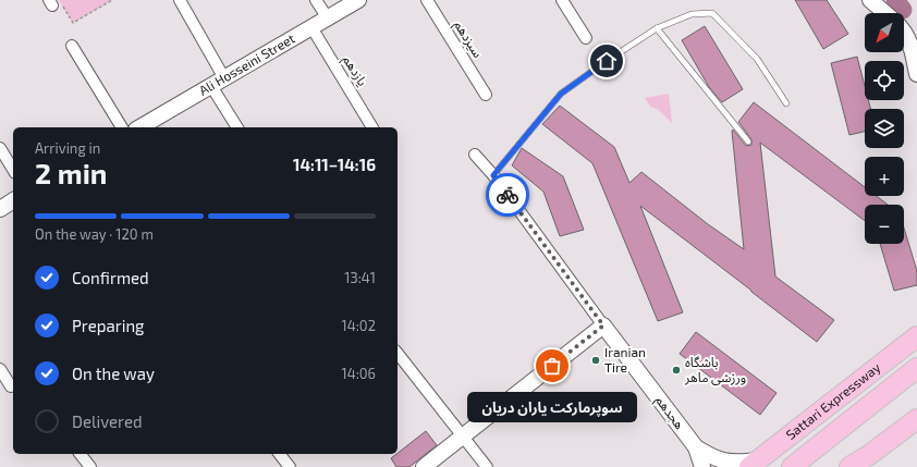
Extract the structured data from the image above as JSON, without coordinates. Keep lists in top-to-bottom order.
{
  "streets": {
    "highway": ["Sattari Expressway"],
    "street": [
      "سیزدهم",
      "Ali Hosseini Street",
      "یازدهم",
      "هجدهم"
    ]
  },
  "crossings": [
    ["Ali Hosseini Street", "یازدهم"],
    ["Sattari Expressway", "هجدهم"]
  ],
  "places": ["Iranian Tire", "سوپرمارکت یاران دریان", "باشگاه ورزشی ماهر"],
  "north": "bottom left",
  "page": {
    "map_buttons": ["+", "−"],
    "heading": ["2 min", "Arriving in", "14:11–14:16"],
    "bar": "On the way · 120 m",
    "list": [
      ["Confirmed", "13:41"],
      ["Preparing", "14:02"],
      ["On the way", "14:06"],
      "Delivered"
    ],
    "bubble": "سوپرمارکت یاران دریان"
  }
}
